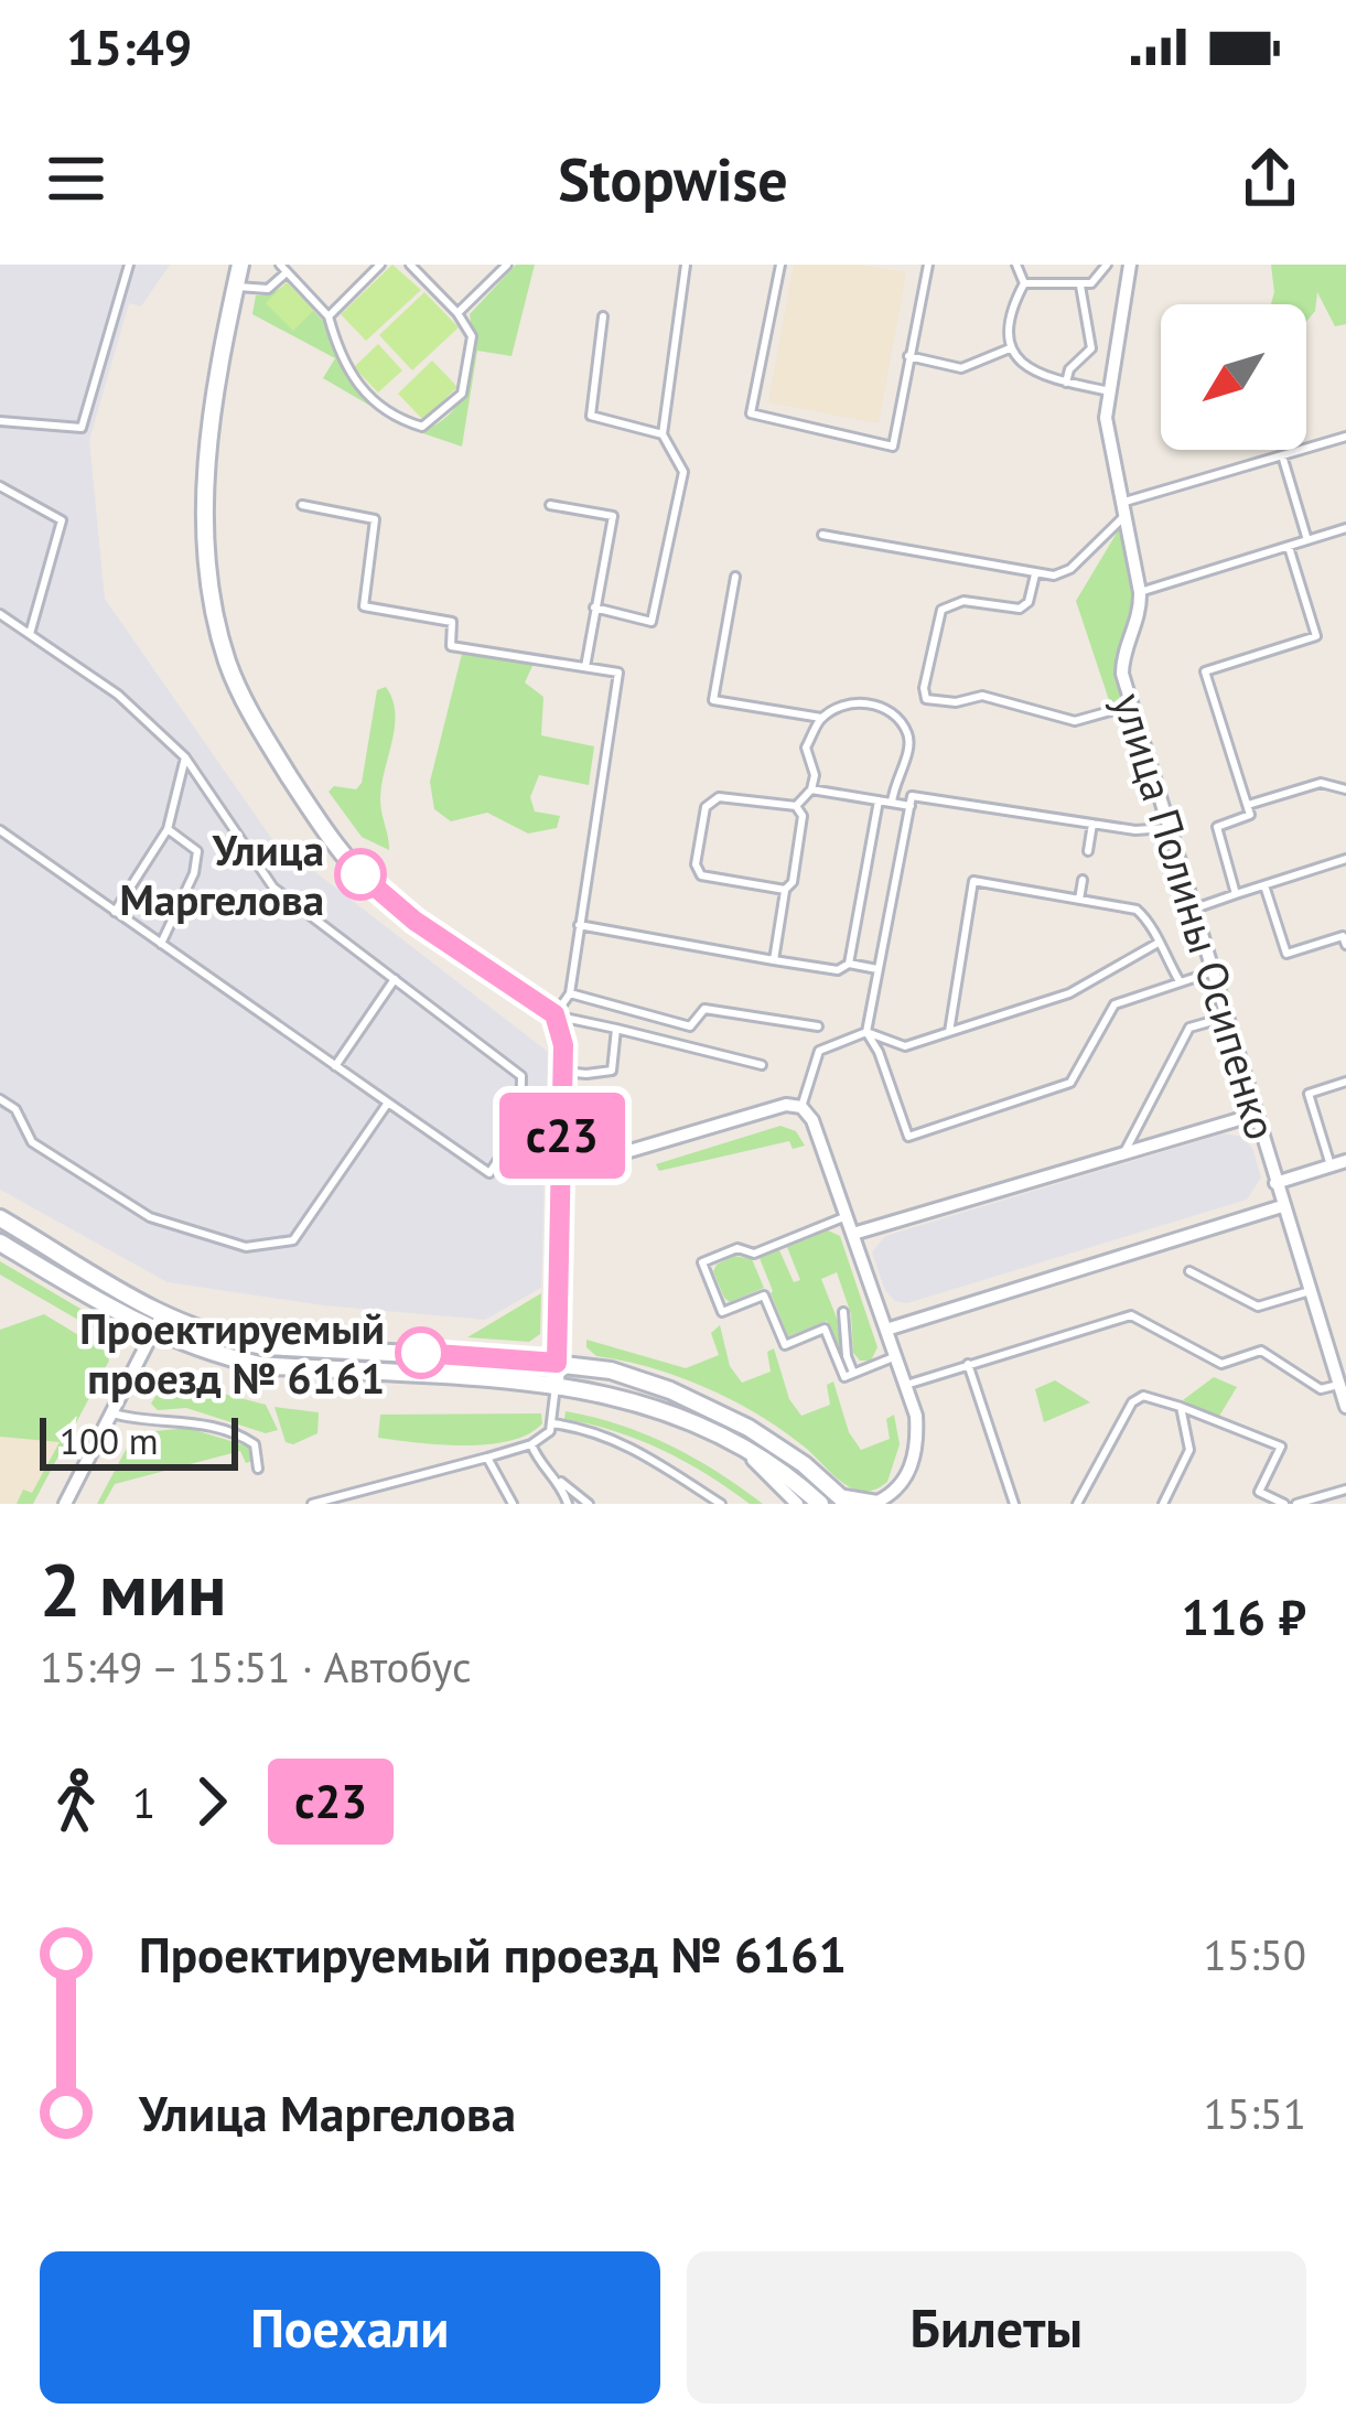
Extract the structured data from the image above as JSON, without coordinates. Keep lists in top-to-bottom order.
{
  "streets": {
    "street": ["улица Полины Осипенко"]
  },
  "places": ["Улица Маргелова", "Проектируемый проезд № 6161"],
  "lines": ["bus line с23"],
  "scale_bar": "100 m",
  "north": "bottom left",
  "page": {
    "status": "15:49",
    "header": "Stopwise",
    "on_map": "с23",
    "scale": "100 m",
    "heading": ["2 мин", "15:49 – 15:51 · Автобус", "116 ₽"],
    "legs": ["1", "с23"],
    "list": [
      {
        "name": "Проектируемый проезд № 6161",
        "value": "15:50"
      },
      {
        "name": "Улица Маргелова",
        "value": "15:51"
      }
    ],
    "buttons": ["Поехали", "Билеты"]
  }
}
